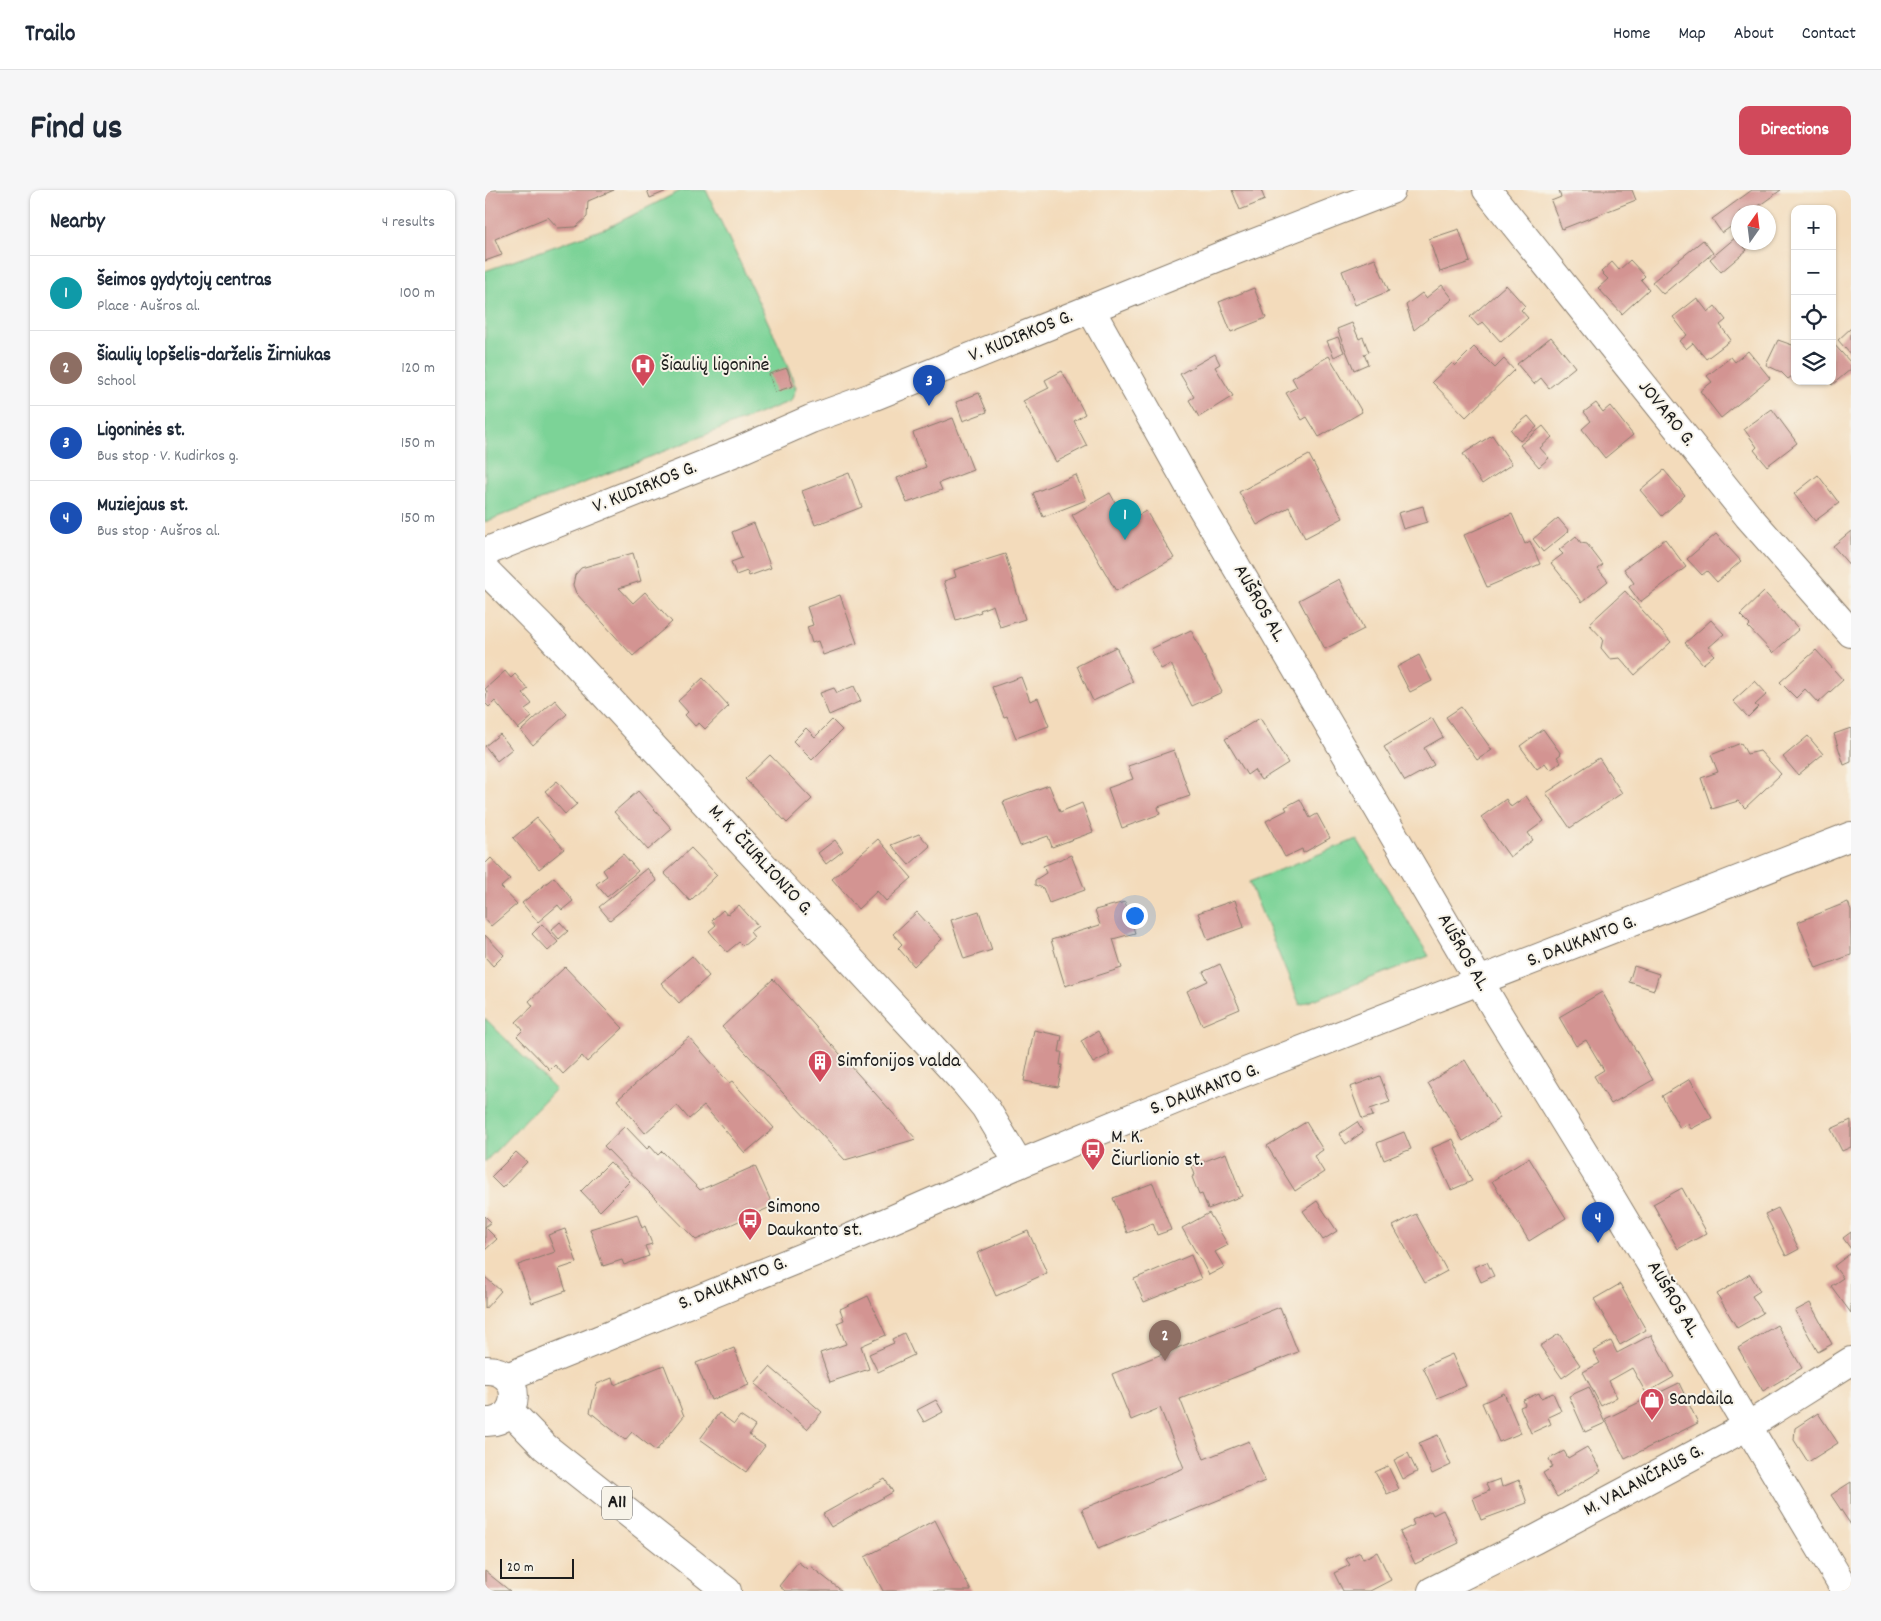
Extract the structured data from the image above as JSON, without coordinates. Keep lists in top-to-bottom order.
{
  "streets": {
    "main road": [
      "V. KUDIRKOS G.",
      "JOVARO G.",
      "AUŠROS AL.",
      "M. K. ČIURLIONIO G.",
      "S. DAUKANTO G.",
      "M. VALANČIAUS G.",
      "A11"
    ]
  },
  "crossings": [
    ["V. KUDIRKOS G.", "AUŠROS AL."],
    ["AUŠROS AL.", "S. DAUKANTO G."],
    ["AUŠROS AL.", "M. VALANČIAUS G."],
    ["M. K. ČIURLIONIO G.", "S. DAUKANTO G."]
  ],
  "places": {
    "hospital": ["Šiaulių ligoninė"],
    "building": ["Simfonijos valda"],
    "bus stop": ["M. K. Čiurlionio st.", "Simono Daukanto st."],
    "shop": ["Sandaila"]
  },
  "scale_bar": "20 m",
  "north": "top",
  "page": {
    "header": "Trailo",
    "nav": [
      "Home",
      "Map",
      "About",
      "Contact"
    ],
    "title": "Find us",
    "buttons": "Directions",
    "heading": ["Nearby", "4 results"],
    "map_buttons": ["+", "−"],
    "list": [
      {
        "mark": "1",
        "name": "Šeimos gydytojų centras",
        "note": "Place · Aušros al.",
        "value": "100 m"
      },
      {
        "mark": "2",
        "name": "Šiaulių lopšelis-darželis Žirniukas",
        "note": "School",
        "value": "120 m"
      },
      {
        "mark": "3",
        "name": "Ligoninės st.",
        "note": "Bus stop · V. Kudirkos g.",
        "value": "150 m"
      },
      {
        "mark": "4",
        "name": "Muziejaus st.",
        "note": "Bus stop · Aušros al.",
        "value": "150 m"
      }
    ],
    "pins": [
      "3",
      "1",
      "4",
      "2"
    ],
    "scale": "20 m"
  }
}
